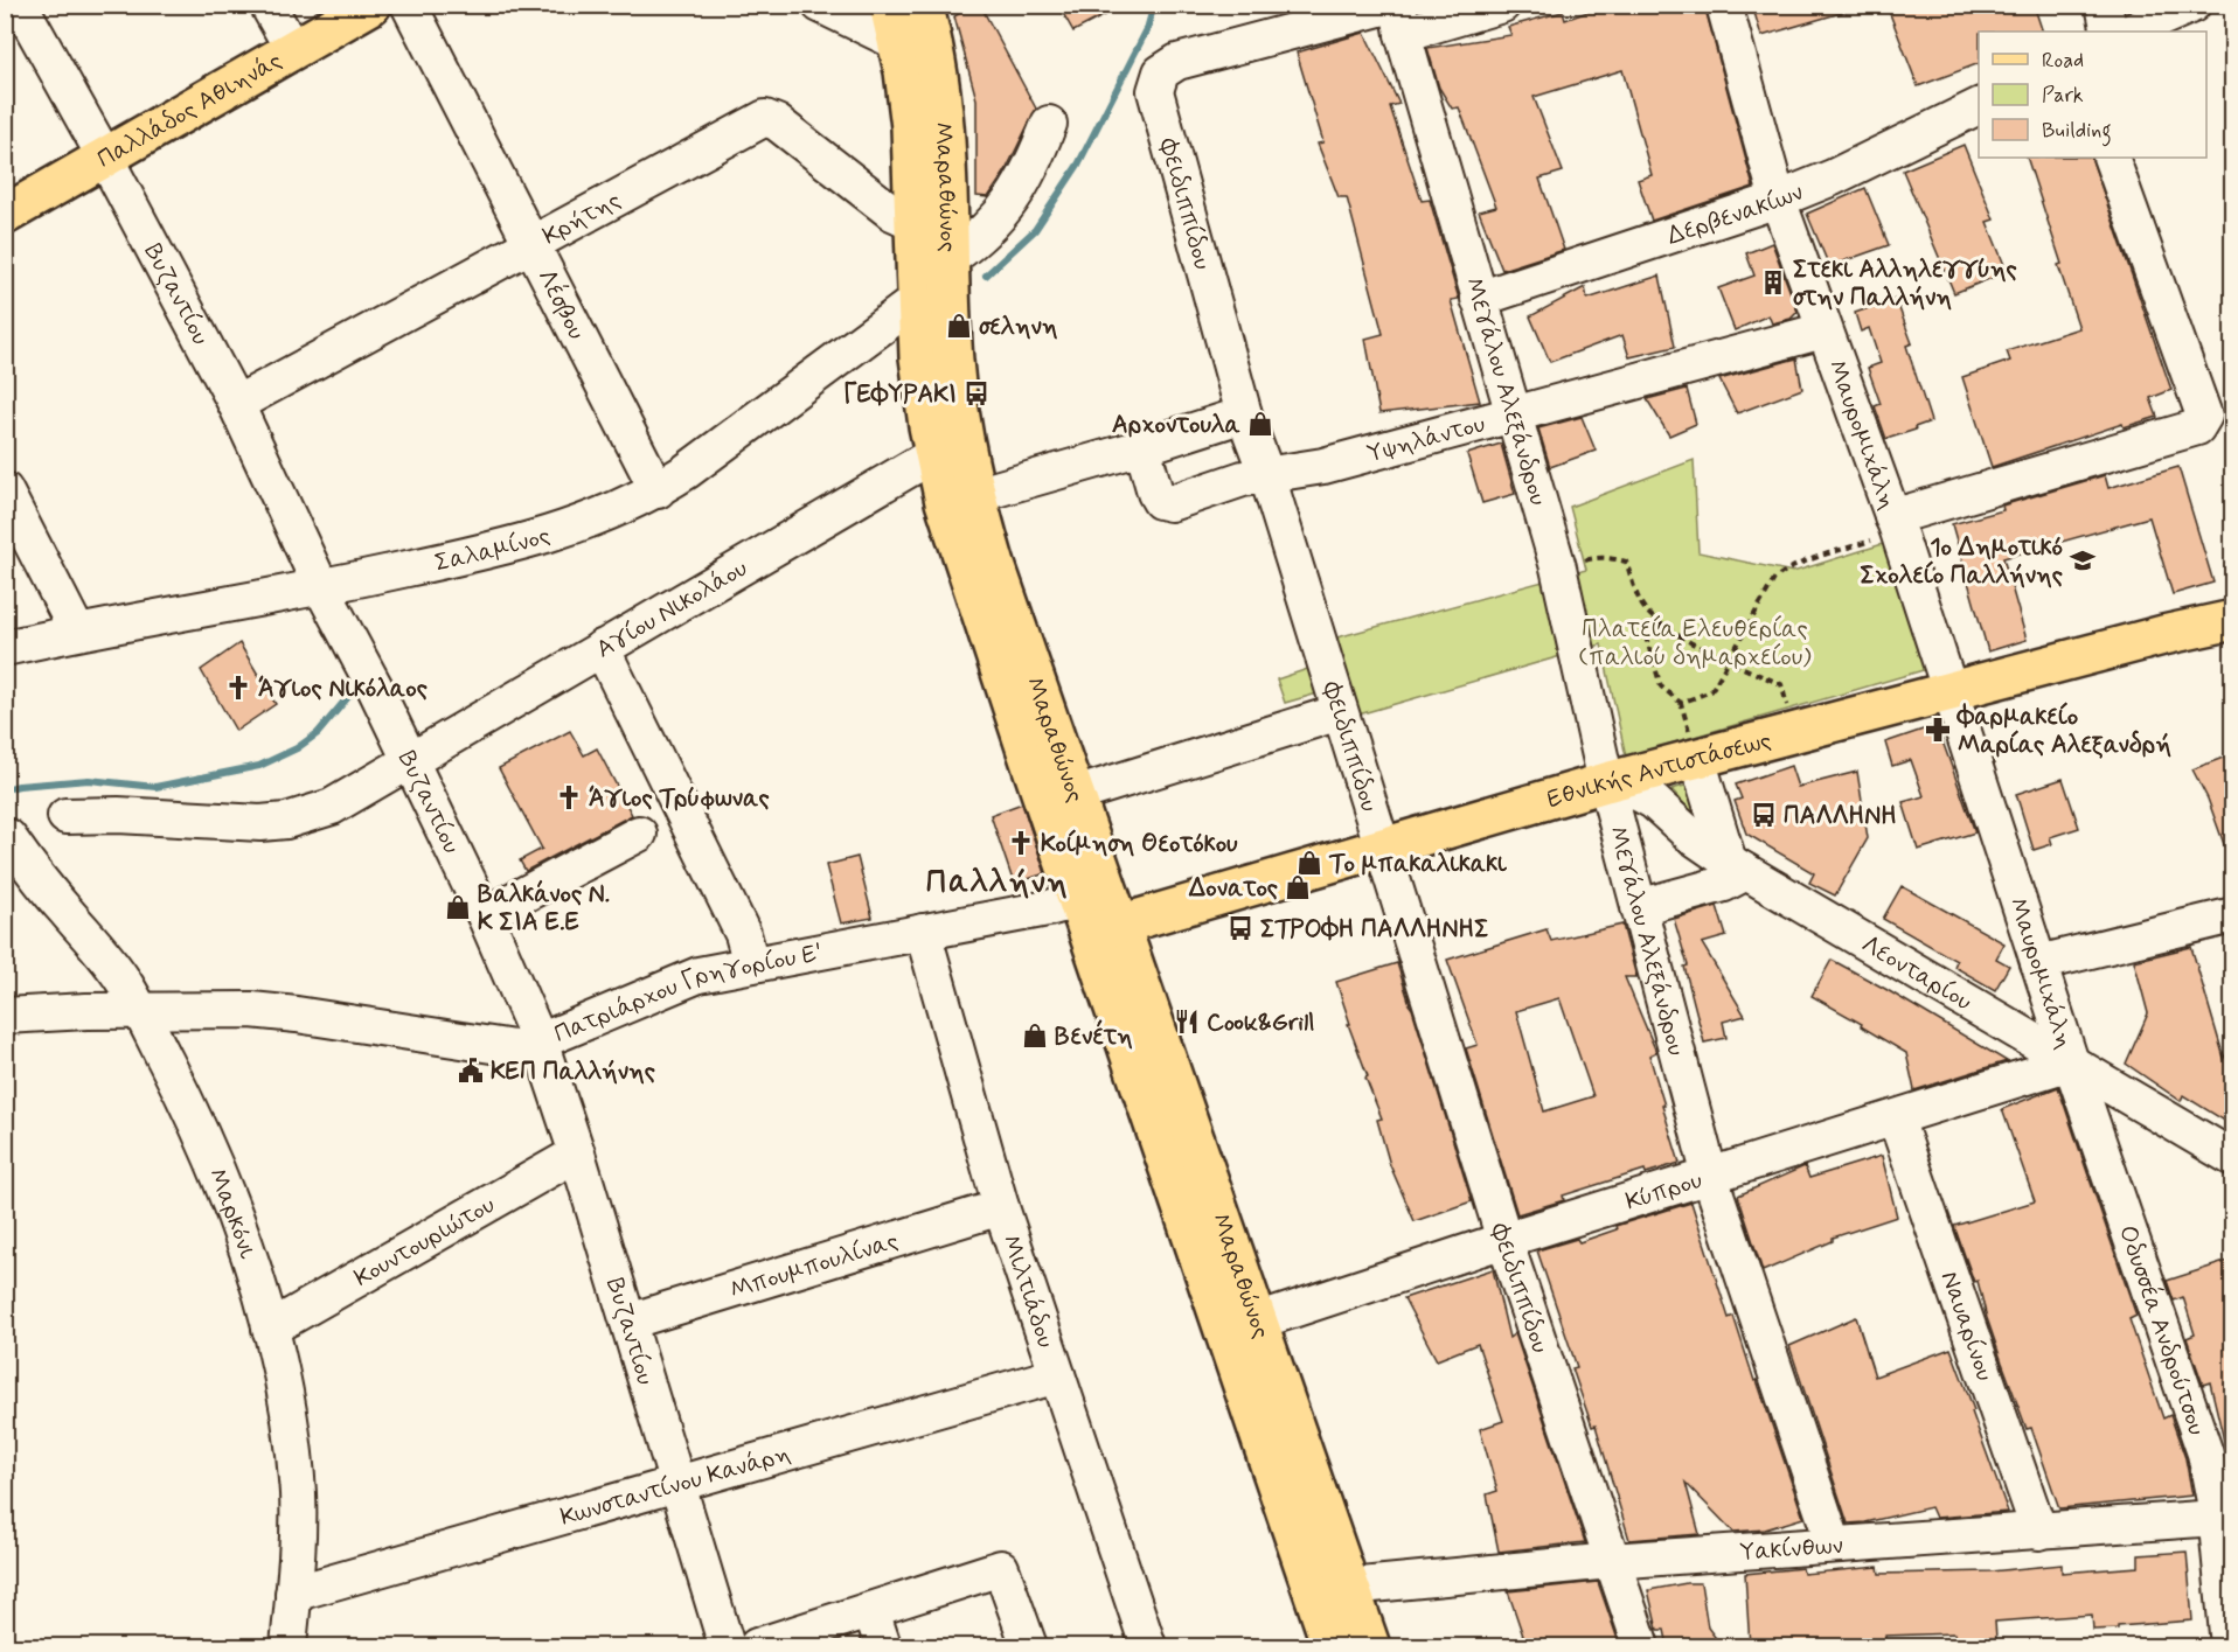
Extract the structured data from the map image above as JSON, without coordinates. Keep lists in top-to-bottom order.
{
  "streets": {
    "main road": ["Παλλάδος Αθιηνάς", "Μαραθώνος", "Εθνικής Αντιστάσεως"],
    "street": [
      "Φειδιππίδου",
      "Δερβενακίων",
      "Κρήτης",
      "Βυζαντίου",
      "Λέσβου",
      "Μεγάλου Αλεξάνδρου",
      "Μαυρομιχάλη",
      "Υψηλάντου",
      "Σαλαμίνος",
      "Αγίου Νικολάου",
      "Λεονταρίου",
      "Πατριάρχου Γρηγορίου Ε'",
      "Κύπρου",
      "Μαρκόνι",
      "Κουντουριώτου",
      "Μπουμπουλίνας",
      "Μιλτιάδου",
      "Ναυαρίνου",
      "Οδυσσέα Ανδρούτσου",
      "Κωνσταντίνου Κανάρη",
      "Υακίνθων"
    ]
  },
  "crossings": [
    ["Παλλάδος Αθιηνάς", "Βυζαντίου"],
    ["Μαραθώνος", "Κρήτης"],
    ["Μαραθώνος", "Σαλαμίνος"],
    ["Μαραθώνος", "Αγίου Νικολάου"],
    ["Μαραθώνος", "Εθνικής Αντιστάσεως"],
    ["Μαραθώνος", "Πατριάρχου Γρηγορίου Ε'"],
    ["Μαραθώνος", "Κύπρου"],
    ["Μαραθώνος", "Υακίνθων"],
    ["Φειδιππίδου", "Μεγάλου Αλεξάνδρου"],
    ["Φειδιππίδου", "Υψηλάντου"],
    ["Φειδιππίδου", "Εθνικής Αντιστάσεως"],
    ["Φειδιππίδου", "Κύπρου"],
    ["Φειδιππίδου", "Υακίνθων"],
    ["Δερβενακίων", "Μεγάλου Αλεξάνδρου"],
    ["Δερβενακίων", "Μαυρομιχάλη"],
    ["Κρήτης", "Βυζαντίου"],
    ["Κρήτης", "Λέσβου"],
    ["Βυζαντίου", "Σαλαμίνος"],
    ["Βυζαντίου", "Αγίου Νικολάου"],
    ["Βυζαντίου", "Πατριάρχου Γρηγορίου Ε'"],
    ["Βυζαντίου", "Κουντουριώτου"],
    ["Βυζαντίου", "Μπουμπουλίνας"],
    ["Βυζαντίου", "Κωνσταντίνου Κανάρη"],
    ["Λέσβου", "Σαλαμίνος"],
    ["Μεγάλου Αλεξάνδρου", "Υψηλάντου"],
    ["Μεγάλου Αλεξάνδρου", "Εθνικής Αντιστάσεως"],
    ["Μεγάλου Αλεξάνδρου", "Λεονταρίου"],
    ["Μεγάλου Αλεξάνδρου", "Κύπρου"],
    ["Μεγάλου Αλεξάνδρου", "Υακίνθων"],
    ["Μαυρομιχάλη", "Υψηλάντου"],
    ["Μαυρομιχάλη", "Εθνικής Αντιστάσεως"],
    ["Μαυρομιχάλη", "Λεονταρίου"],
    ["Μαυρομιχάλη", "Κύπρου"],
    ["Μαυρομιχάλη", "Οδυσσέα Ανδρούτσου"],
    ["Εθνικής Αντιστάσεως", "Λεονταρίου"],
    ["Εθνικής Αντιστάσεως", "Πατριάρχου Γρηγορίου Ε'"],
    ["Λεονταρίου", "Κύπρου"],
    ["Λεονταρίου", "Οδυσσέα Ανδρούτσου"],
    ["Πατριάρχου Γρηγορίου Ε'", "Μαρκόνι"],
    ["Πατριάρχου Γρηγορίου Ε'", "Μιλτιάδου"],
    ["Κύπρου", "Ναυαρίνου"],
    ["Κύπρου", "Οδυσσέα Ανδρούτσου"],
    ["Μαρκόνι", "Κουντουριώτου"],
    ["Μαρκόνι", "Κωνσταντίνου Κανάρη"],
    ["Μπουμπουλίνας", "Μιλτιάδου"],
    ["Μιλτιάδου", "Κωνσταντίνου Κανάρη"],
    ["Ναυαρίνου", "Υακίνθων"],
    ["Οδυσσέα Ανδρούτσου", "Υακίνθων"]
  ],
  "districts": ["Παλλήνη"],
  "parks": ["Πλατεία Ελευθερίας (παλιού δημαρχείου)"],
  "places": {
    "building": ["Στεκι Αλληλεγγύης στην Παλλήνη"],
    "shop": [
      "σεληνη",
      "Αρχοντουλα",
      "Το μπακαλικακι",
      "Δονατος",
      "Βαλκάνος Ν. Κ ΣΙΑ Ε.Ε",
      "Βενέτη"
    ],
    "bus stop": ["ΓΕΦΥΡΑΚΙ", "ΠΑΛΛΗΝΗ", "ΣΤΡΟΦΗ ΠΑΛΛΗΝΗΣ"],
    "school or university": ["1ο Δημοτικό Σχολείο Παλλήνης"],
    "church": ["Άγιος Νικόλαος", "Άγιος Τρύφωνας", "Κοίμηση Θεοτόκου"],
    "pharmacy": ["Φαρμακείο Μαρίας Αλεξανδρή"],
    "restaurant": ["Cook&Grill"],
    "public building": ["ΚΕΠ Παλλήνης"]
  },
  "legend": ["Road", "Park", "Building"]
}
